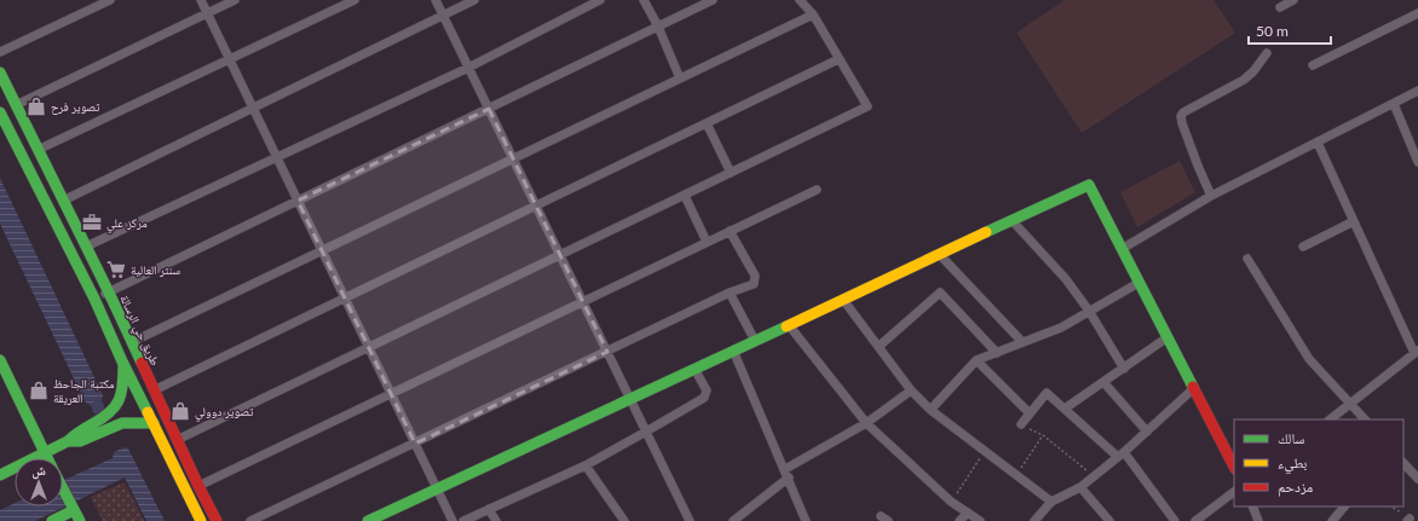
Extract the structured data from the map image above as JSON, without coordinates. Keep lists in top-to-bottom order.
{
  "streets": {
    "street": ["طريق حي الرسالة"]
  },
  "places": {
    "shop": ["تصوير فرح", "مكتبة الجاحظ العريقة", "تصوير دوولي"],
    "office": ["مركز علي"],
    "supermarket": ["سنتر العالية"]
  },
  "legend": ["سالك", "بطيء", "مزدحم"],
  "scale_bar": "50 m",
  "north": "top"
}
